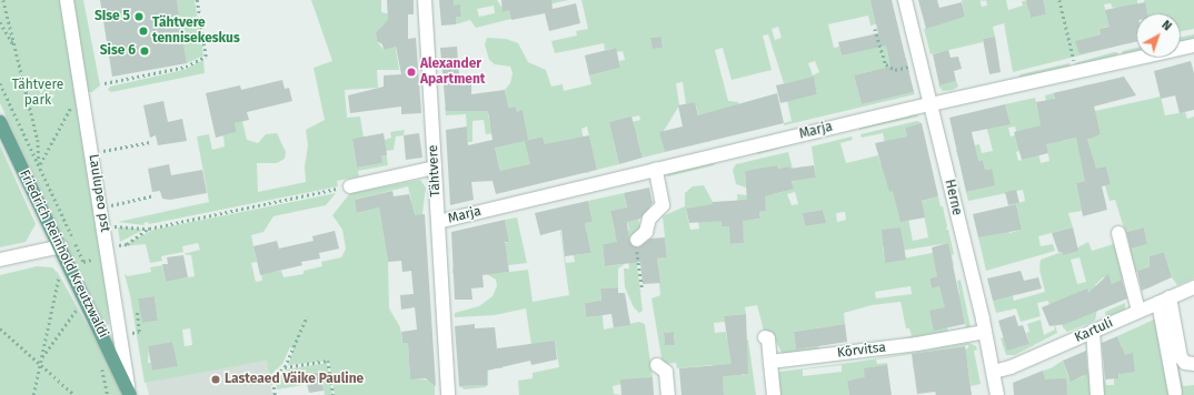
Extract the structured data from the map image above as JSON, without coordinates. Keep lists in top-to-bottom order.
{
  "streets": {
    "main road": ["Friedrich Reinhold Kreutzwaldi"],
    "street": [
      "Marja",
      "Tähtvere",
      "Laulupeo pst",
      "Herne",
      "Kartuli",
      "Kõrvitsa"
    ]
  },
  "crossings": [
    ["Marja", "Tähtvere"],
    ["Marja", "Herne"],
    ["Laulupeo pst", "Friedrich Reinhold Kreutzwaldi"],
    ["Herne", "Kartuli"],
    ["Herne", "Kõrvitsa"]
  ],
  "parks": ["Tähtvere park"],
  "places": [
    "SIse 5",
    "Tähtvere tennisekeskus",
    "Sise 6",
    "Alexander Apartment",
    "Lasteaed Väike Pauline"
  ],
  "north": "top right"
}
